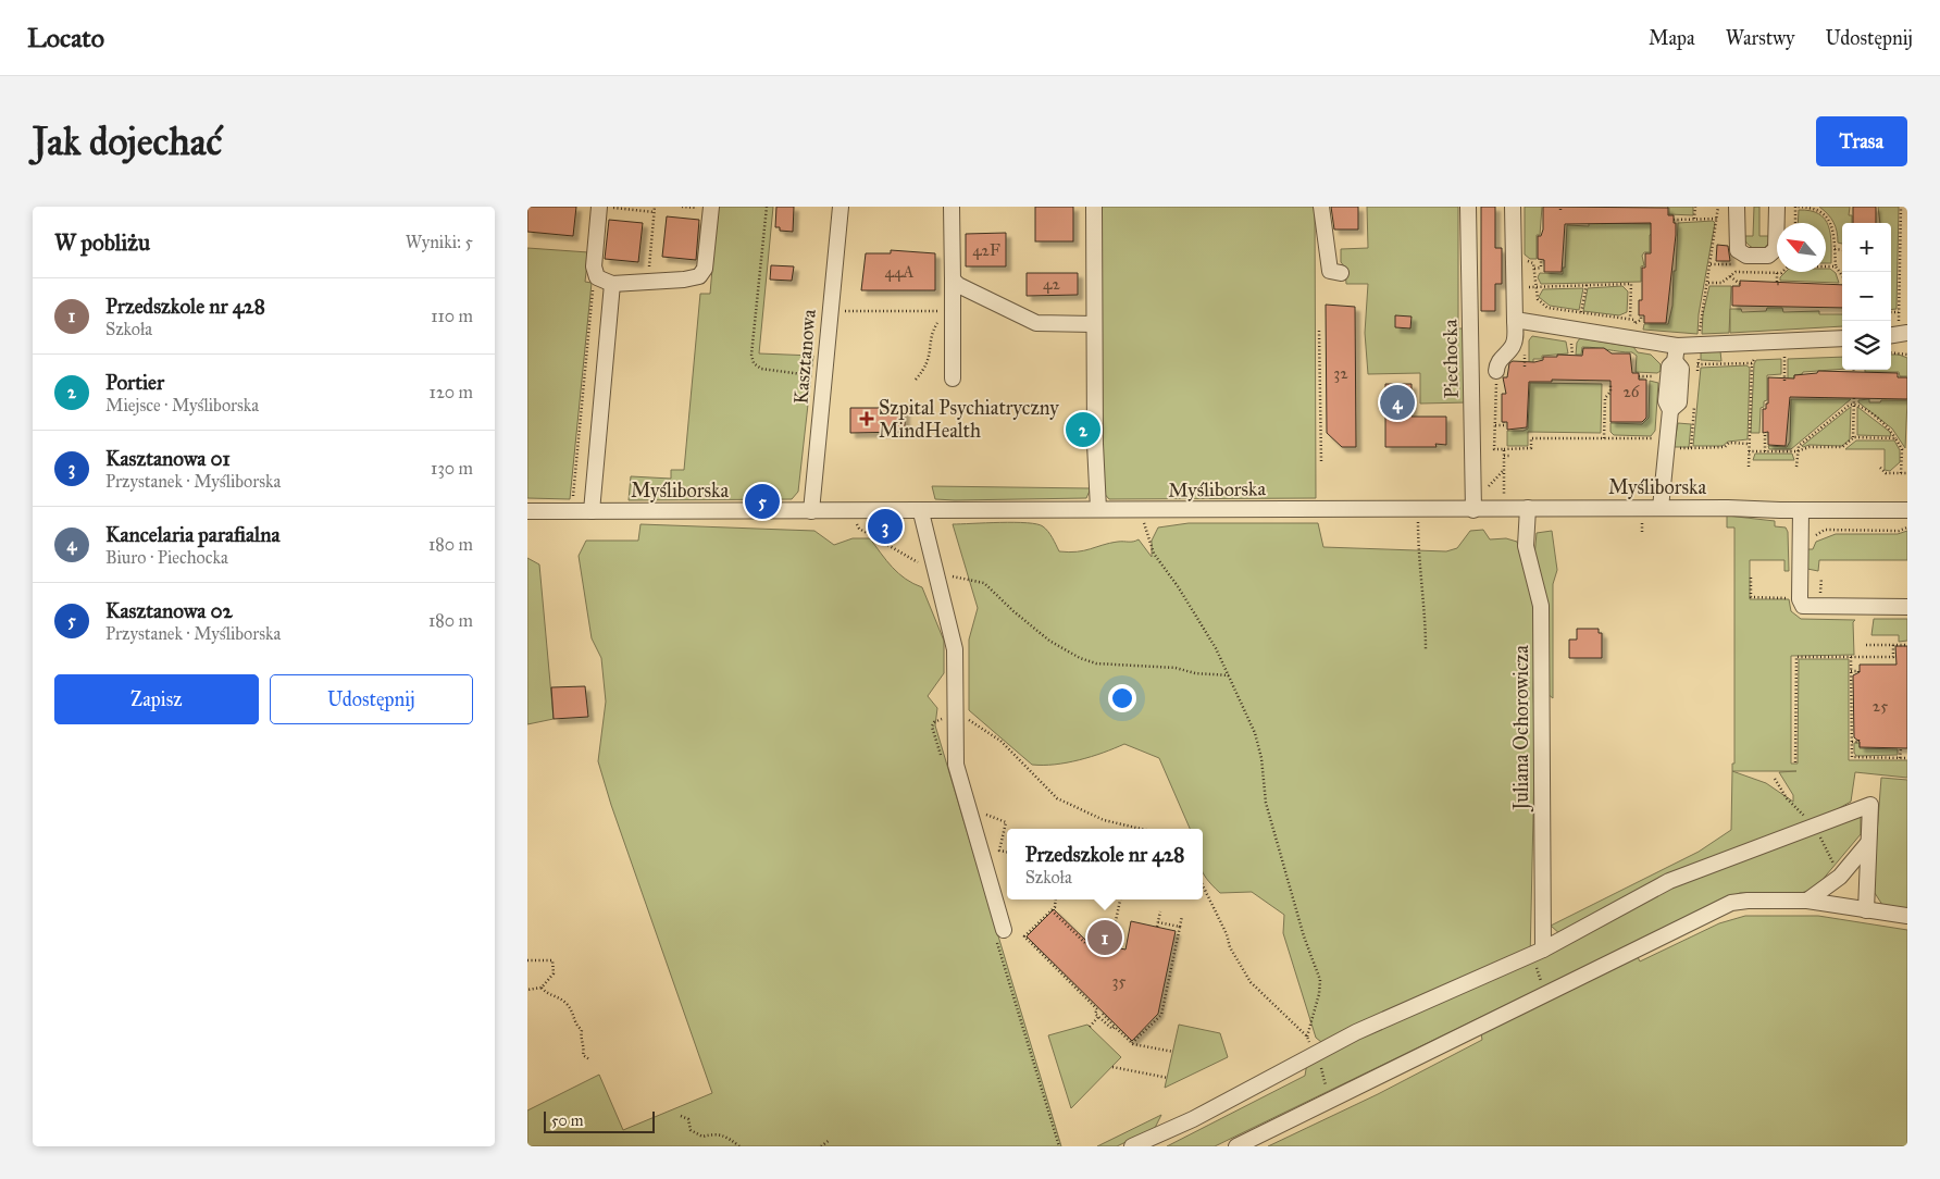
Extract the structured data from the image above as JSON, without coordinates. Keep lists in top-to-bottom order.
{
  "streets": {
    "street": [
      "Kasztanowa",
      "Piechocka",
      "Myśliborska",
      "Juliana Ochorowicza"
    ]
  },
  "crossings": [
    ["Kasztanowa", "Myśliborska"],
    ["Piechocka", "Myśliborska"],
    ["Myśliborska", "Juliana Ochorowicza"]
  ],
  "places": {
    "health": ["Szpital Psychiatryczny MindHealth"]
  },
  "house_numbers": [
    "42F",
    "44A",
    "42",
    "32",
    "26",
    "25",
    "35"
  ],
  "scale_bar": "50 m",
  "north": "top left",
  "page": {
    "header": "Locato",
    "nav": ["Mapa", "Warstwy", "Udostępnij"],
    "buttons": [
      "Trasa",
      ["Zapisz", "Udostępnij"]
    ],
    "title": "Jak dojechać",
    "heading": ["W pobliżu", "Wyniki: 5"],
    "map_buttons": ["+", "−"],
    "list": [
      {
        "mark": "1",
        "name": "Przedszkole nr 428",
        "note": "Szkoła",
        "value": "110 m"
      },
      {
        "mark": "2",
        "name": "Portier",
        "note": "Miejsce · Myśliborska",
        "value": "120 m"
      },
      {
        "mark": "3",
        "name": "Kasztanowa 01",
        "note": "Przystanek · Myśliborska",
        "value": "130 m"
      },
      {
        "mark": "4",
        "name": "Kancelaria parafialna",
        "note": "Biuro · Piechocka",
        "value": "180 m"
      },
      {
        "mark": "5",
        "name": "Kasztanowa 02",
        "note": "Przystanek · Myśliborska",
        "value": "180 m"
      }
    ],
    "pins": [
      "4",
      "2",
      "5",
      "3",
      "1"
    ],
    "popup": ["Przedszkole nr 428", "Szkoła"],
    "scale": "50 m"
  }
}
